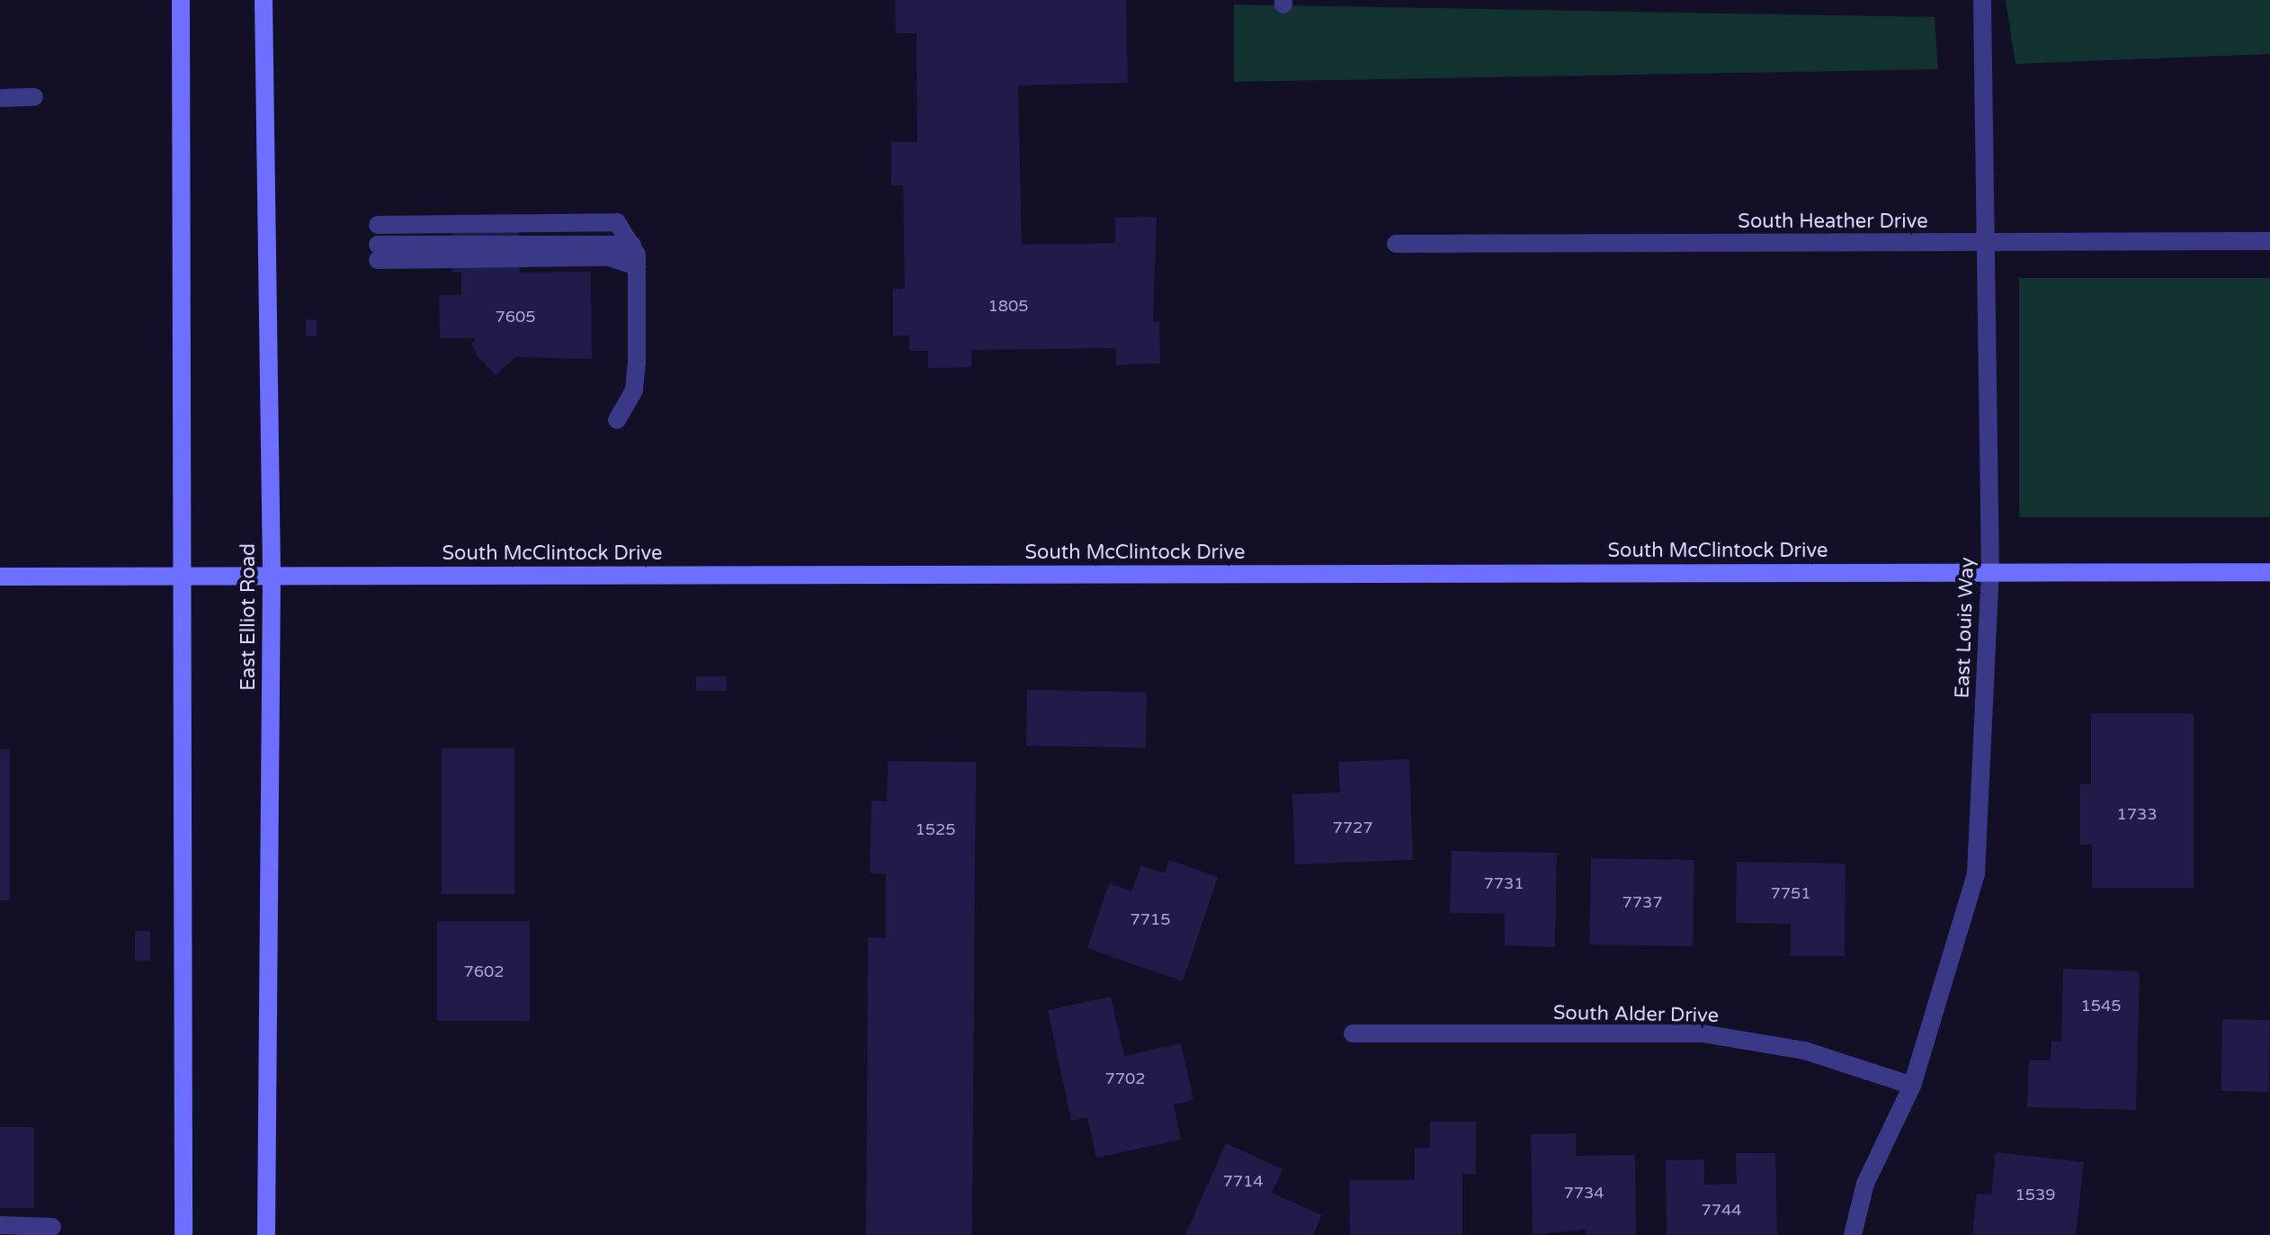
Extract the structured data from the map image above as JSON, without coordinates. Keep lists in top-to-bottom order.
{
  "streets": {
    "main road": ["South McClintock Drive", "East Elliot Road"],
    "street": ["South Heather Drive", "East Louis Way", "South Alder Drive"]
  },
  "crossings": [
    ["South Heather Drive", "East Louis Way"],
    ["South McClintock Drive", "East Elliot Road"],
    ["South McClintock Drive", "East Louis Way"],
    ["East Louis Way", "South Alder Drive"]
  ],
  "house_numbers": [
    "1805",
    "7605",
    "1733",
    "7727",
    "1525",
    "7731",
    "7751",
    "7737",
    "7715",
    "7602",
    "1545",
    "7702",
    "7714",
    "7734",
    "1539",
    "7744"
  ]
}
